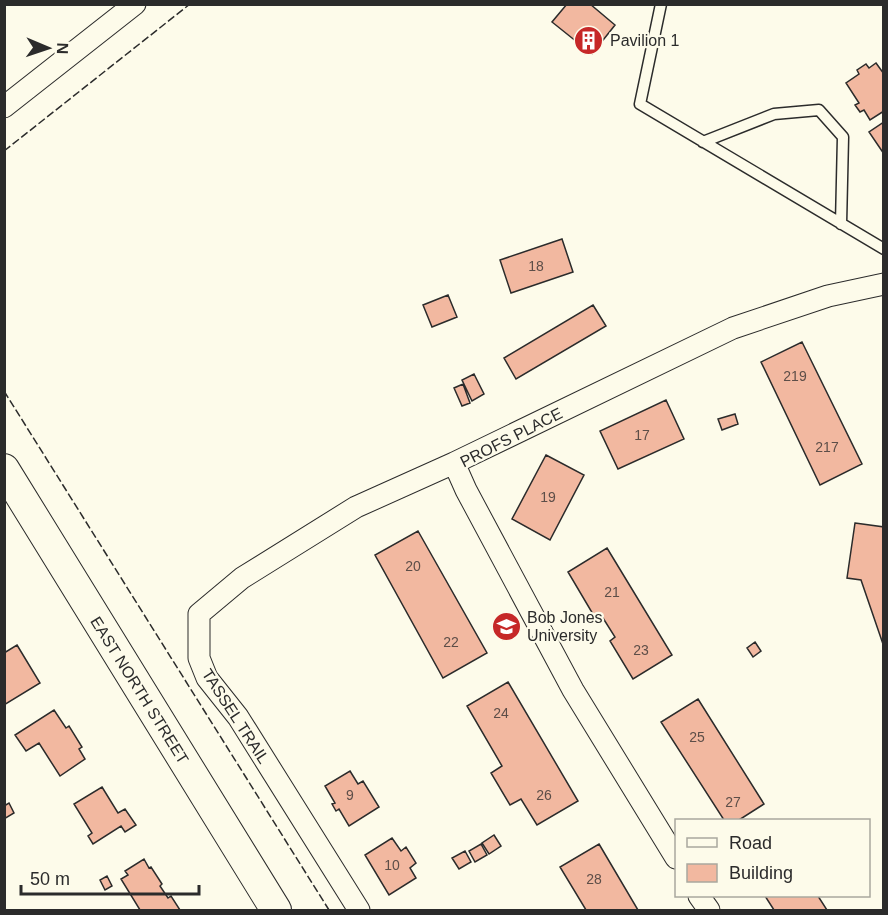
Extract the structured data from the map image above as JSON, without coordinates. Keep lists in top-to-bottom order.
{
  "streets": {
    "main road": ["EAST NORTH STREET"],
    "street": ["PROFS PLACE", "TASSEL TRAIL"]
  },
  "crossings": [
    ["PROFS PLACE", "TASSEL TRAIL"]
  ],
  "places": {
    "building": ["Pavilion 1"],
    "school or university": ["Bob Jones University"]
  },
  "house_numbers": [
    "18",
    "219",
    "17",
    "217",
    "19",
    "20",
    "21",
    "22",
    "23",
    "24",
    "25",
    "9",
    "26",
    "27",
    "10",
    "28"
  ],
  "legend": ["Road", "Building"],
  "scale_bar": "50 m",
  "north": "right"
}
